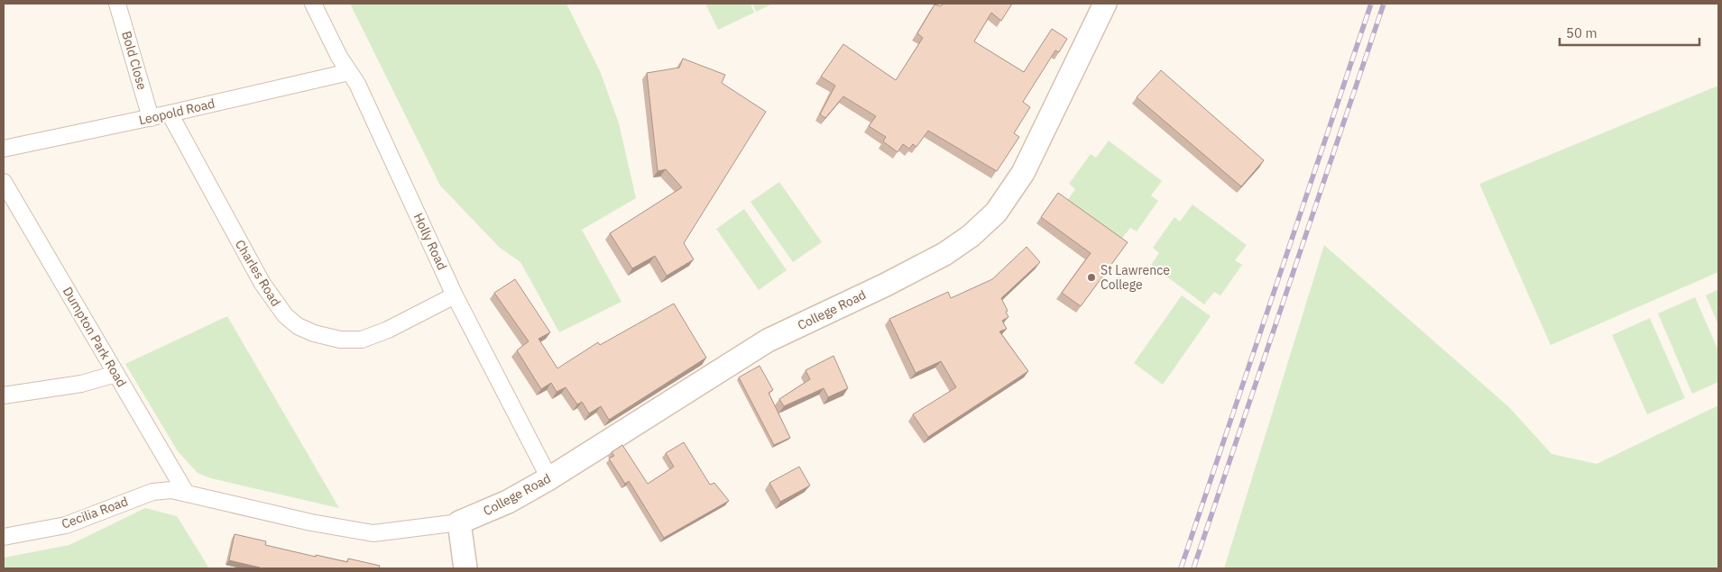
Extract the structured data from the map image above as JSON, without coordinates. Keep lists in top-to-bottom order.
{
  "streets": {
    "street": [
      "Bold Close",
      "Leopold Road",
      "Holly Road",
      "Charles Road",
      "College Road",
      "Dumpton Park Road",
      "Cecilia Road"
    ]
  },
  "crossings": [
    ["Bold Close", "Leopold Road"],
    ["Leopold Road", "Holly Road"],
    ["Leopold Road", "Charles Road"],
    ["Holly Road", "Charles Road"],
    ["Holly Road", "College Road"],
    ["College Road", "Dumpton Park Road"],
    ["College Road", "Cecilia Road"],
    ["Dumpton Park Road", "Cecilia Road"]
  ],
  "places": ["St Lawrence College"],
  "scale_bar": "50 m"
}
